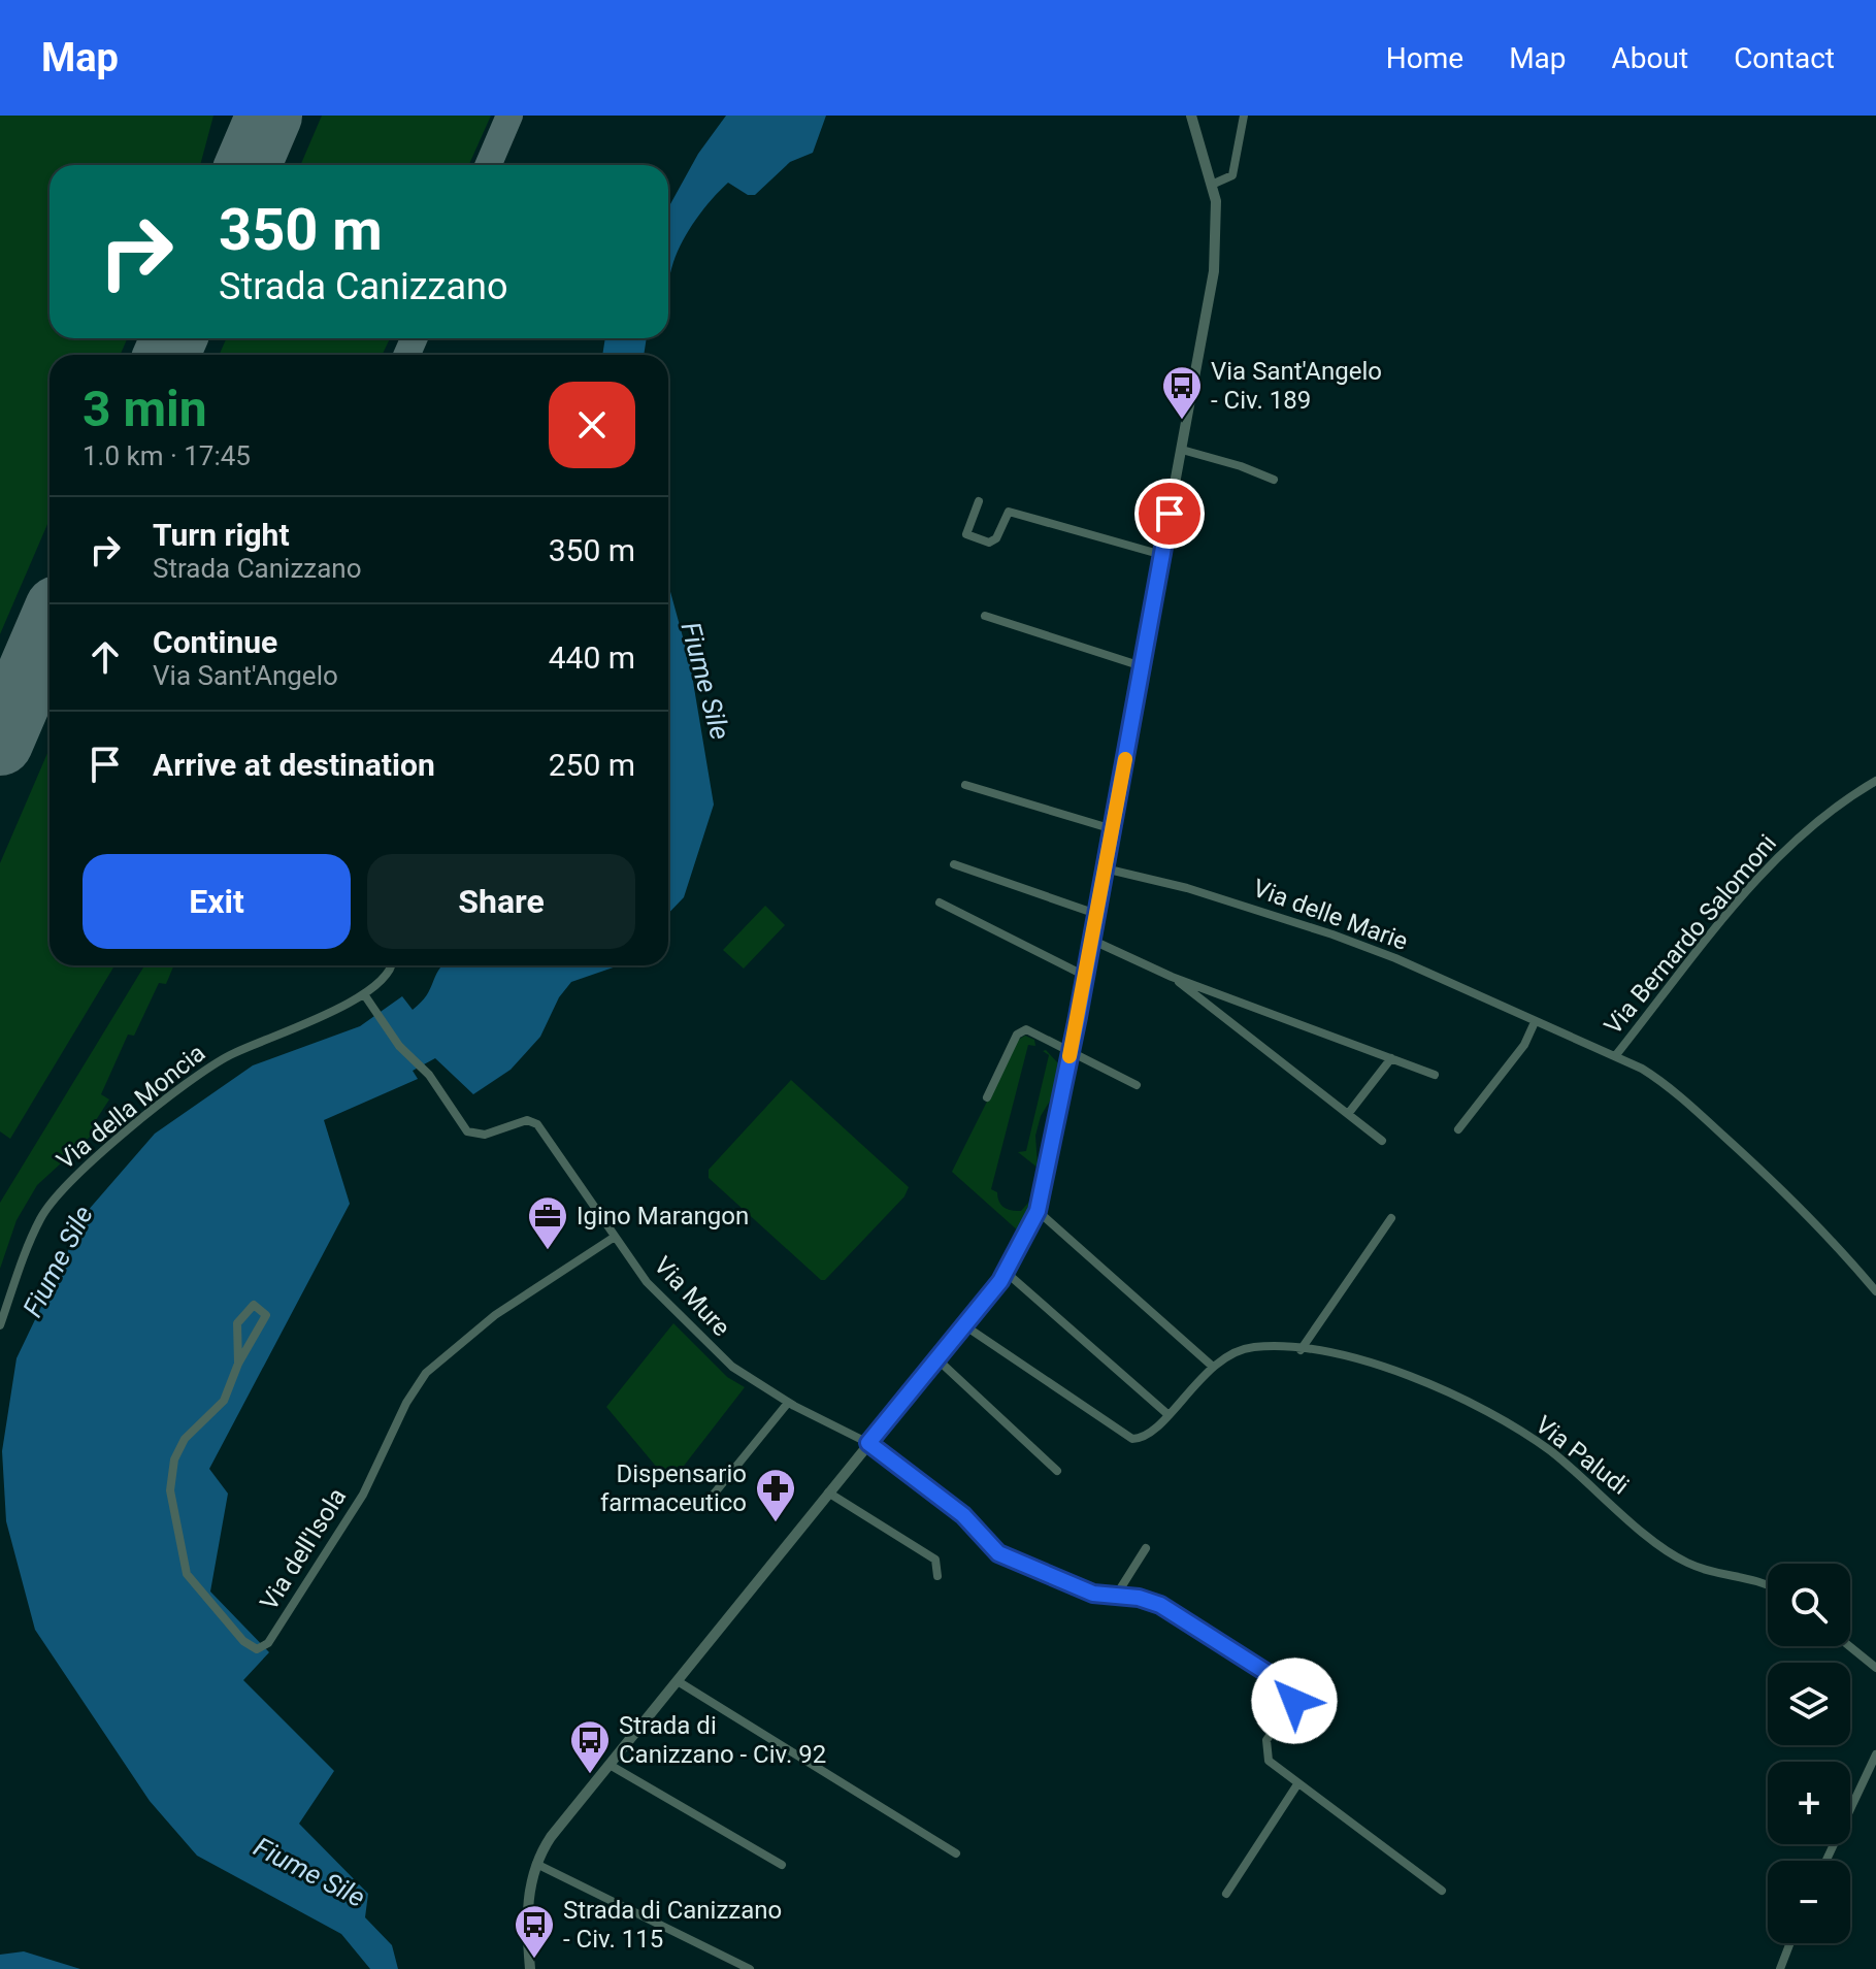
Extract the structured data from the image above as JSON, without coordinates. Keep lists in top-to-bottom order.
{
  "streets": {
    "street": [
      "Via delle Marie",
      "Via Bernardo Salomoni",
      "Via della Moncia",
      "Via Mure",
      "Via Paludi",
      "Via dell'Isola"
    ]
  },
  "crossings": [
    ["Via delle Marie", "Via Bernardo Salomoni"],
    ["Via della Moncia", "Via Mure"],
    ["Via Mure", "Via dell'Isola"]
  ],
  "water": ["Fiume Sile"],
  "places": {
    "bus stop": ["Via Sant'Angelo - Civ. 189", "Strada di Canizzano - Civ. 92", "Strada di Canizzano - Civ. 115"],
    "office": ["Igino Marangon"],
    "pharmacy": ["Dispensario farmaceutico"]
  },
  "page": {
    "header": "Map",
    "nav": [
      "Home",
      "Map",
      "About",
      "Contact"
    ],
    "turn": ["350 m", "Strada Canizzano"],
    "heading": ["3 min", "1.0 km · 17:45"],
    "list": [
      {
        "name": "Turn right",
        "note": "Strada Canizzano",
        "value": "350 m"
      },
      {
        "name": "Continue",
        "note": "Via Sant'Angelo",
        "value": "440 m"
      },
      {
        "name": "Arrive at destination",
        "value": "250 m"
      }
    ],
    "buttons": ["Exit", "Share"],
    "map_buttons": ["+", "−"]
  }
}
